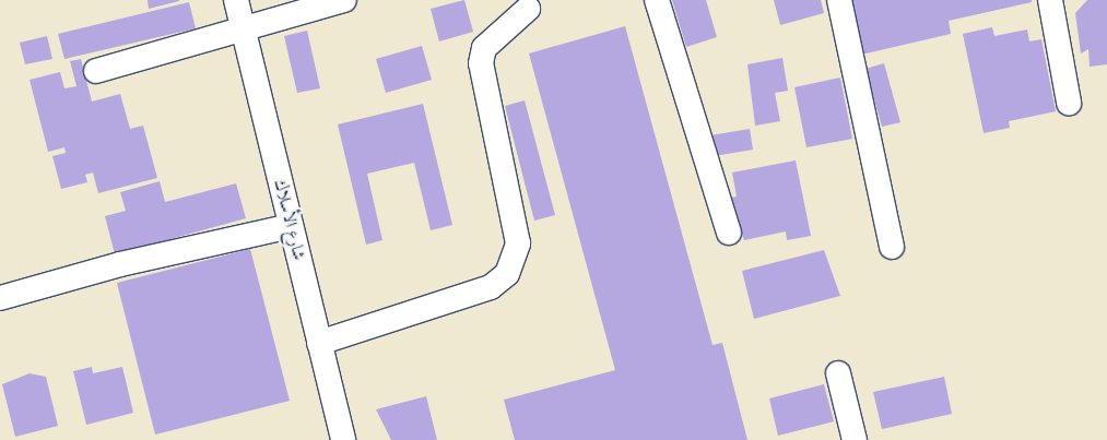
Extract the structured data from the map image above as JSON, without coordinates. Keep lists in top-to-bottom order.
{
  "streets": {
    "street": ["شارع الأسلاك"]
  }
}
